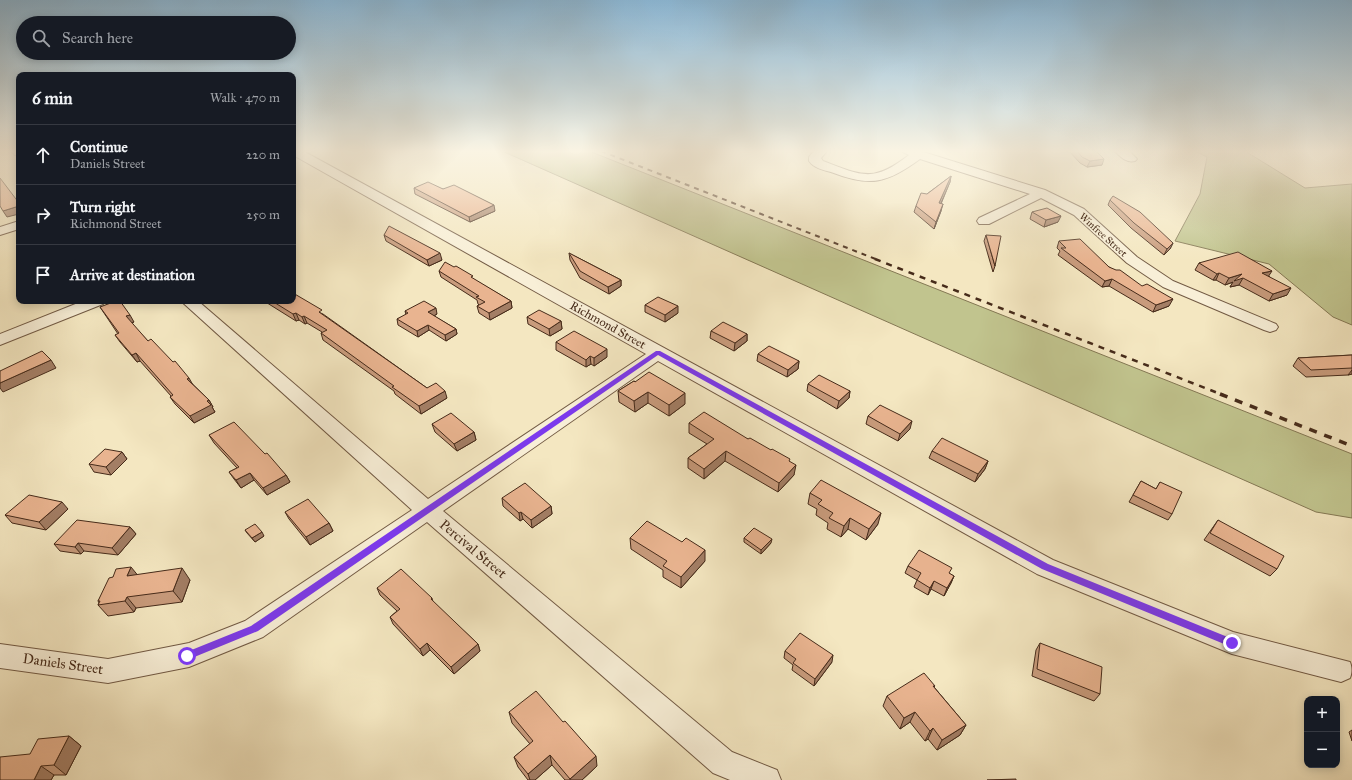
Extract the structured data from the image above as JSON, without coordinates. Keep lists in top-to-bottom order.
{
  "streets": {
    "street": [
      "Winfree Street",
      "Richmond Street",
      "Percival Street",
      "Daniels Street"
    ]
  },
  "crossings": [
    ["Richmond Street", "Daniels Street"],
    ["Percival Street", "Daniels Street"]
  ],
  "page": {
    "search": "Search here",
    "heading": ["6 min", "Walk · 470 m"],
    "list": [
      ["Continue", "Daniels Street", "220 m"],
      ["Turn right", "Richmond Street", "250 m"],
      "Arrive at destination"
    ],
    "map_buttons": ["+", "−"]
  }
}
